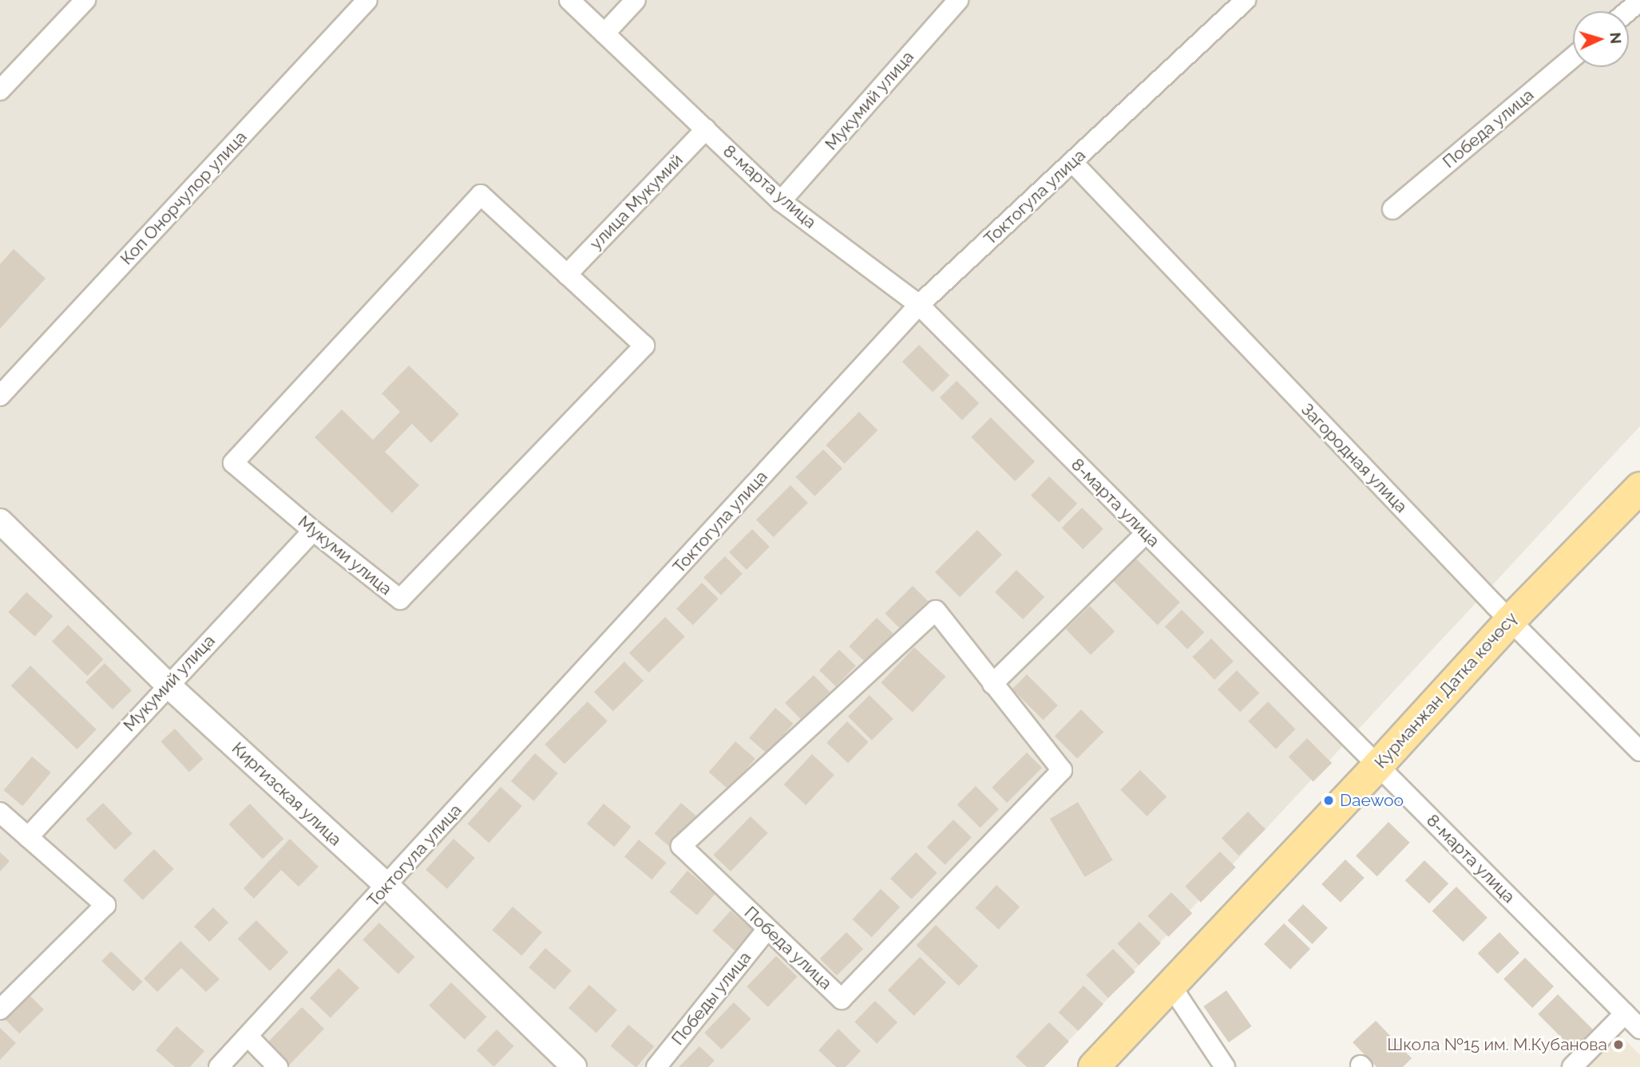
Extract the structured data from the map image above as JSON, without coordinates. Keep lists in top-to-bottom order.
{
  "streets": {
    "main road": ["Курманжан Датка көчөсү"],
    "street": [
      "Мукумий улица",
      "Победа улица",
      "8-марта улица",
      "Токтогула улица",
      "Коп Онорчулор улица",
      "улица Мукумий",
      "Загородная улица",
      "Мукуми улица",
      "Киргизская улица",
      "Победы улица"
    ]
  },
  "crossings": [
    ["Мукумий улица", "8-марта улица"],
    ["Мукумий улица", "Мукуми улица"],
    ["Мукумий улица", "Киргизская улица"],
    ["Победа улица", "Победы улица"],
    ["8-марта улица", "Токтогула улица"],
    ["8-марта улица", "улица Мукумий"],
    ["8-марта улица", "Курманжан Датка көчөсү"],
    ["Токтогула улица", "Загородная улица"],
    ["Токтогула улица", "Киргизская улица"],
    ["улица Мукумий", "Мукуми улица"],
    ["Загородная улица", "Курманжан Датка көчөсү"]
  ],
  "places": ["Daewoo", "Школа №15 им. М.Кубанова"],
  "north": "right"
}
